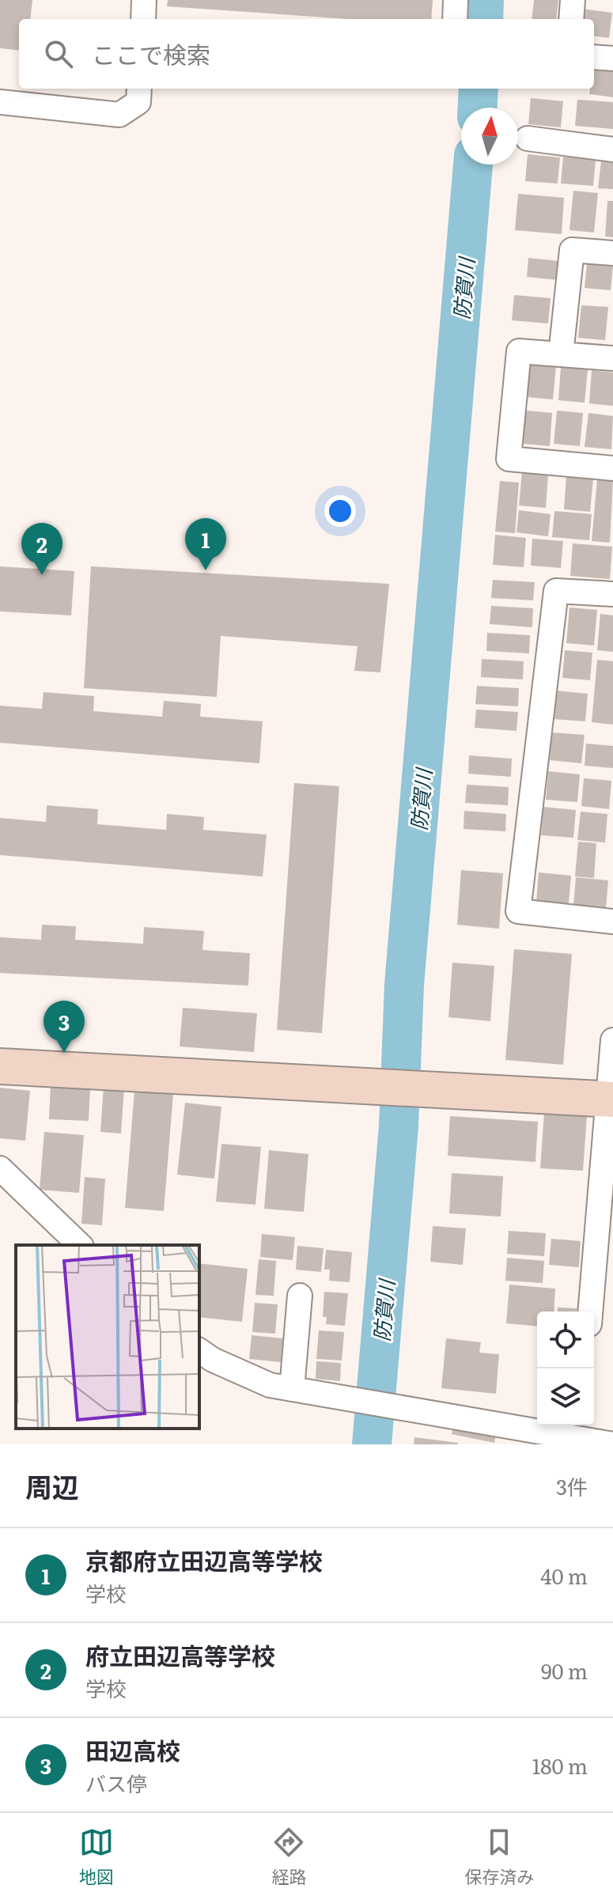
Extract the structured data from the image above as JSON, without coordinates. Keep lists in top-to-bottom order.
{
  "water": ["防賀川"],
  "north": "top",
  "page": {
    "search": "ここで検索",
    "pins": ["1", "2", "3"],
    "heading": ["周辺", "3件"],
    "list": [
      {
        "mark": "1",
        "name": "京都府立田辺高等学校",
        "note": "学校",
        "value": "40 m"
      },
      {
        "mark": "2",
        "name": "府立田辺高等学校",
        "note": "学校",
        "value": "90 m"
      },
      {
        "mark": "3",
        "name": "田辺高校",
        "note": "バス停",
        "value": "180 m"
      }
    ],
    "nav": ["地図", "経路", "保存済み"]
  }
}
